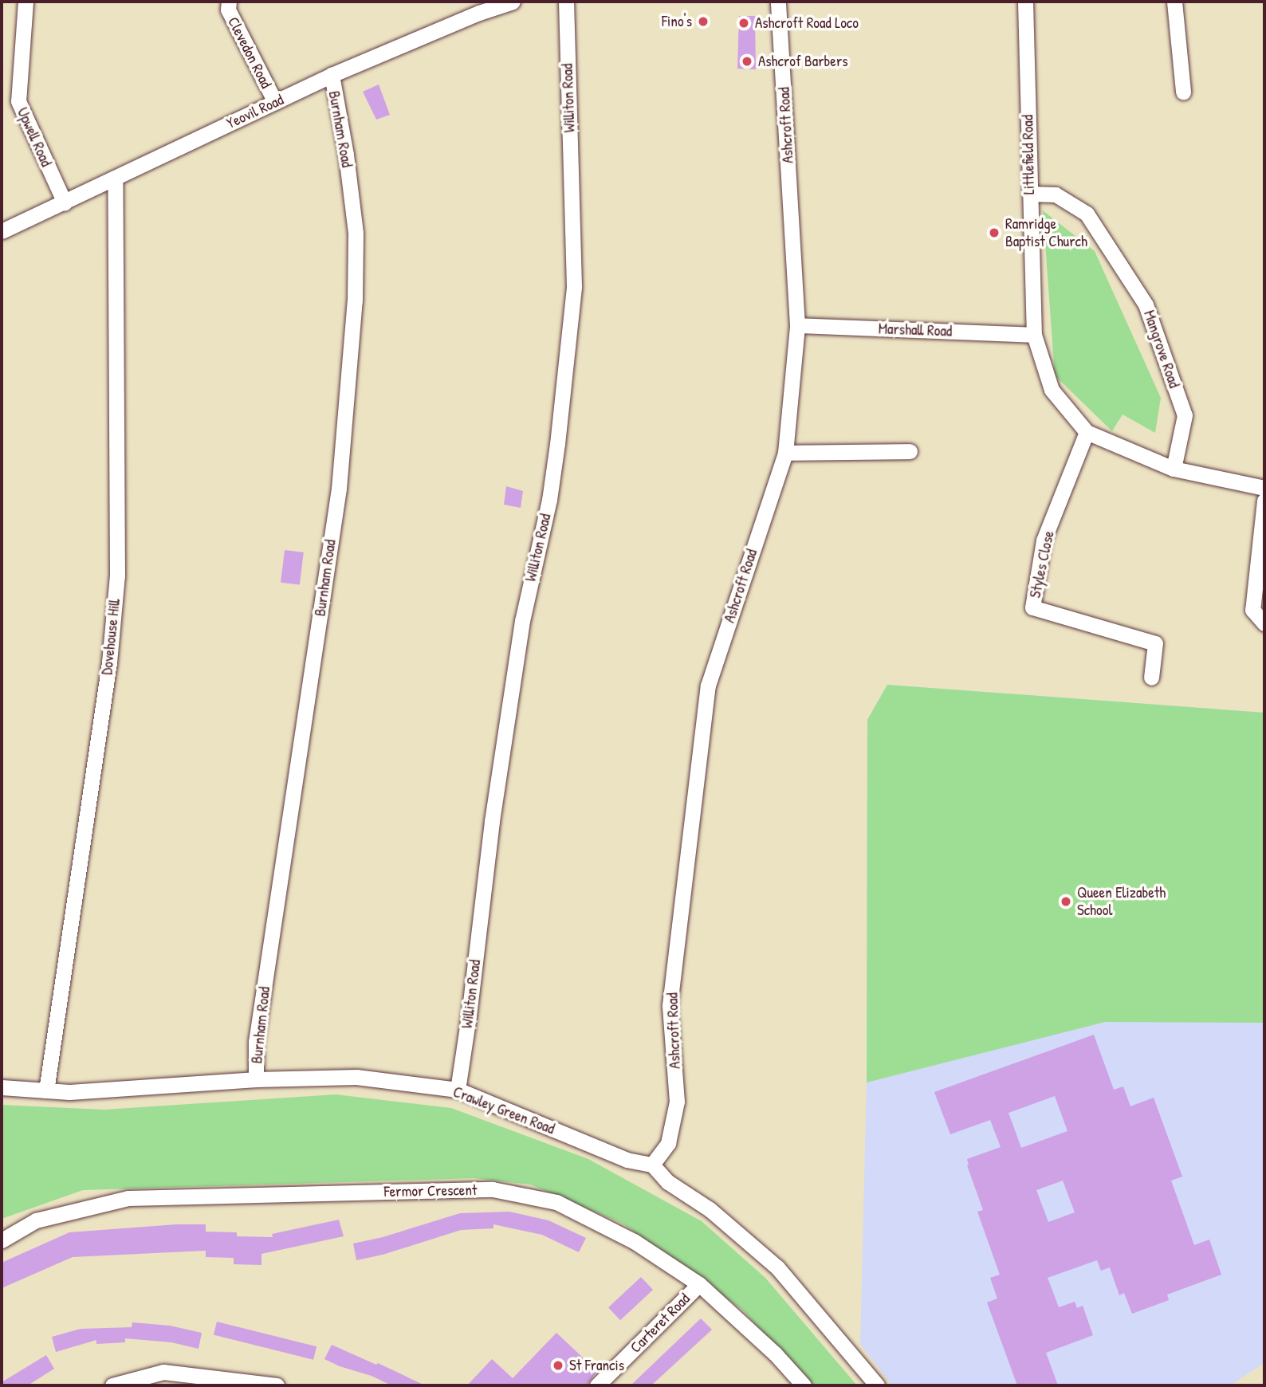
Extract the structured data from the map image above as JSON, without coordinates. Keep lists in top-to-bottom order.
{
  "streets": {
    "street": [
      "Clevedon Road",
      "Williton Road",
      "Yeovil Road",
      "Ashcroft Road",
      "Burnham Road",
      "Upwell Road",
      "Littlefield Road",
      "Marshall Road",
      "Mangrove Road",
      "Styles Close",
      "Dovehouse Hill",
      "Crawley Green Road",
      "Fermor Crescent",
      "Carteret Road"
    ]
  },
  "crossings": [
    ["Clevedon Road", "Yeovil Road"],
    ["Williton Road", "Crawley Green Road"],
    ["Yeovil Road", "Burnham Road"],
    ["Yeovil Road", "Upwell Road"],
    ["Yeovil Road", "Dovehouse Hill"],
    ["Ashcroft Road", "Marshall Road"],
    ["Ashcroft Road", "Crawley Green Road"],
    ["Burnham Road", "Crawley Green Road"],
    ["Littlefield Road", "Marshall Road"],
    ["Littlefield Road", "Mangrove Road"],
    ["Littlefield Road", "Styles Close"],
    ["Dovehouse Hill", "Crawley Green Road"],
    ["Fermor Crescent", "Carteret Road"]
  ],
  "places": [
    "Fino's",
    "Ashcroft Road Loco",
    "Ashcrof Barbers",
    "Ramridge Baptist Church",
    "Queen Elizabeth School",
    "St Francis"
  ]
}
